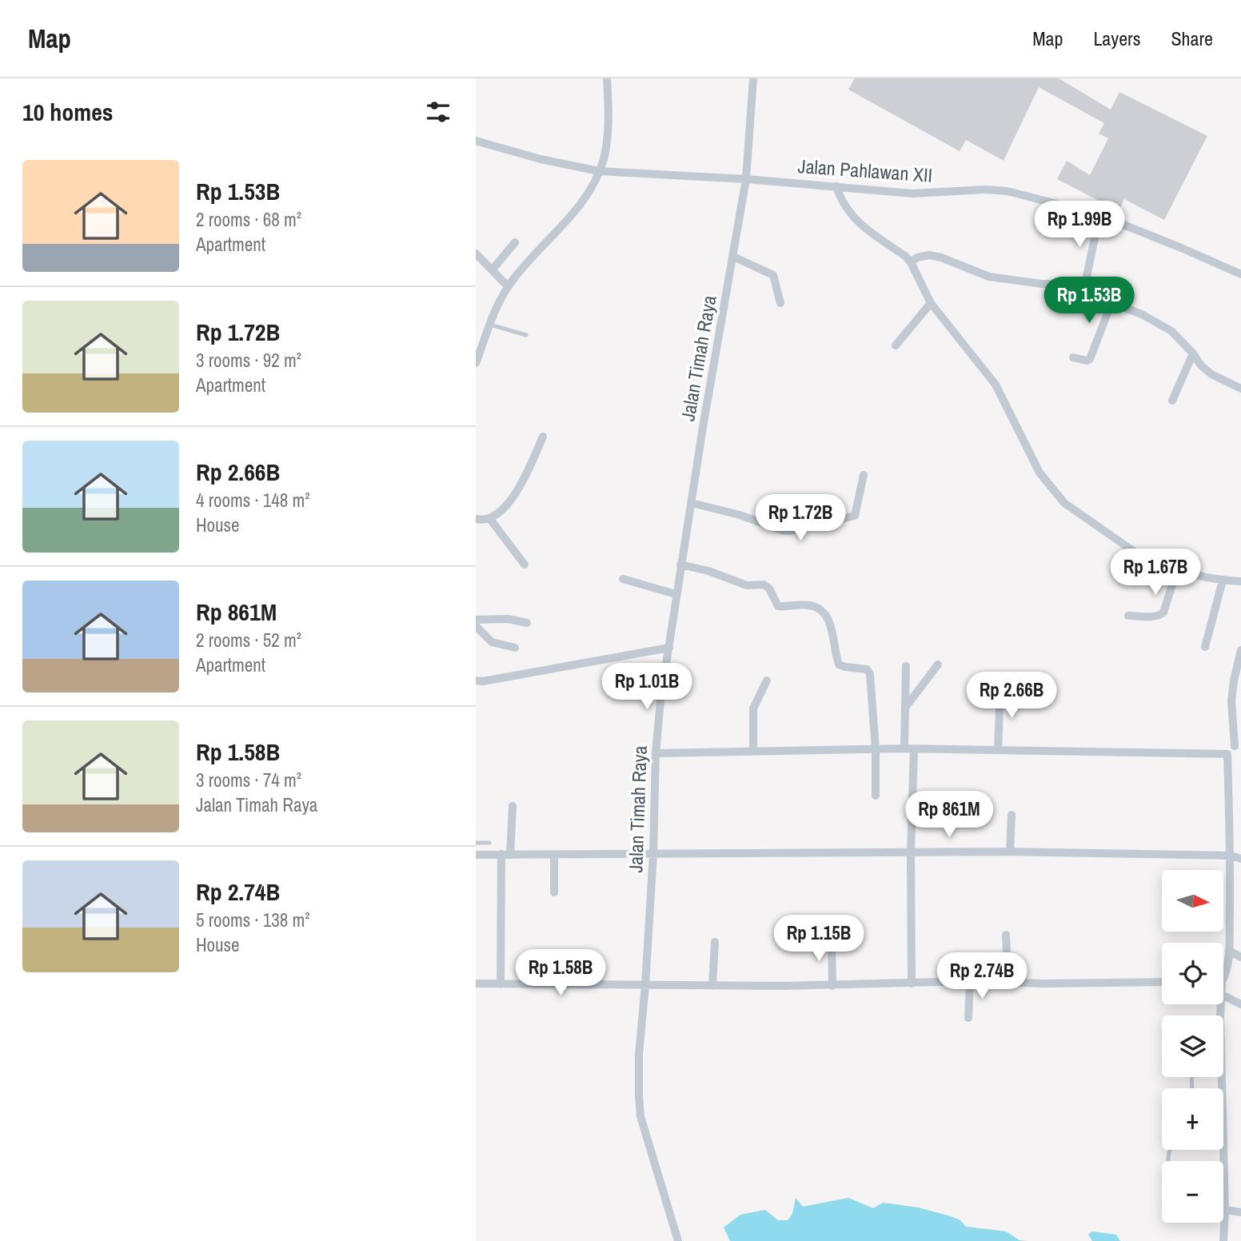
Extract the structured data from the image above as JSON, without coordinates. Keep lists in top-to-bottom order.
{
  "streets": {
    "street": ["Jalan Pahlawan XII", "Jalan Timah Raya"]
  },
  "crossings": [
    ["Jalan Pahlawan XII", "Jalan Timah Raya"]
  ],
  "north": "right",
  "page": {
    "header": "Map",
    "nav": ["Map", "Layers", "Share"],
    "heading": "10 homes",
    "list": [
      {
        "name": "Rp 1.53B",
        "note": "2 rooms · 68 m² · Apartment"
      },
      {
        "name": "Rp 1.72B",
        "note": "3 rooms · 92 m² · Apartment"
      },
      {
        "name": "Rp 2.66B",
        "note": "4 rooms · 148 m² · House"
      },
      {
        "name": "Rp 861M",
        "note": "2 rooms · 52 m² · Apartment"
      },
      {
        "name": "Rp 1.58B",
        "note": "3 rooms · 74 m² · Jalan Timah Raya"
      },
      {
        "name": "Rp 2.74B",
        "note": "5 rooms · 138 m² · House"
      }
    ],
    "price": [
      "Rp 1.99B",
      "Rp 1.53B",
      "Rp 1.72B",
      "Rp 1.67B",
      "Rp 1.01B",
      "Rp 2.66B",
      "Rp 861M",
      "Rp 1.15B",
      "Rp 1.58B",
      "Rp 2.74B"
    ],
    "map_buttons": ["+", "−"]
  }
}
